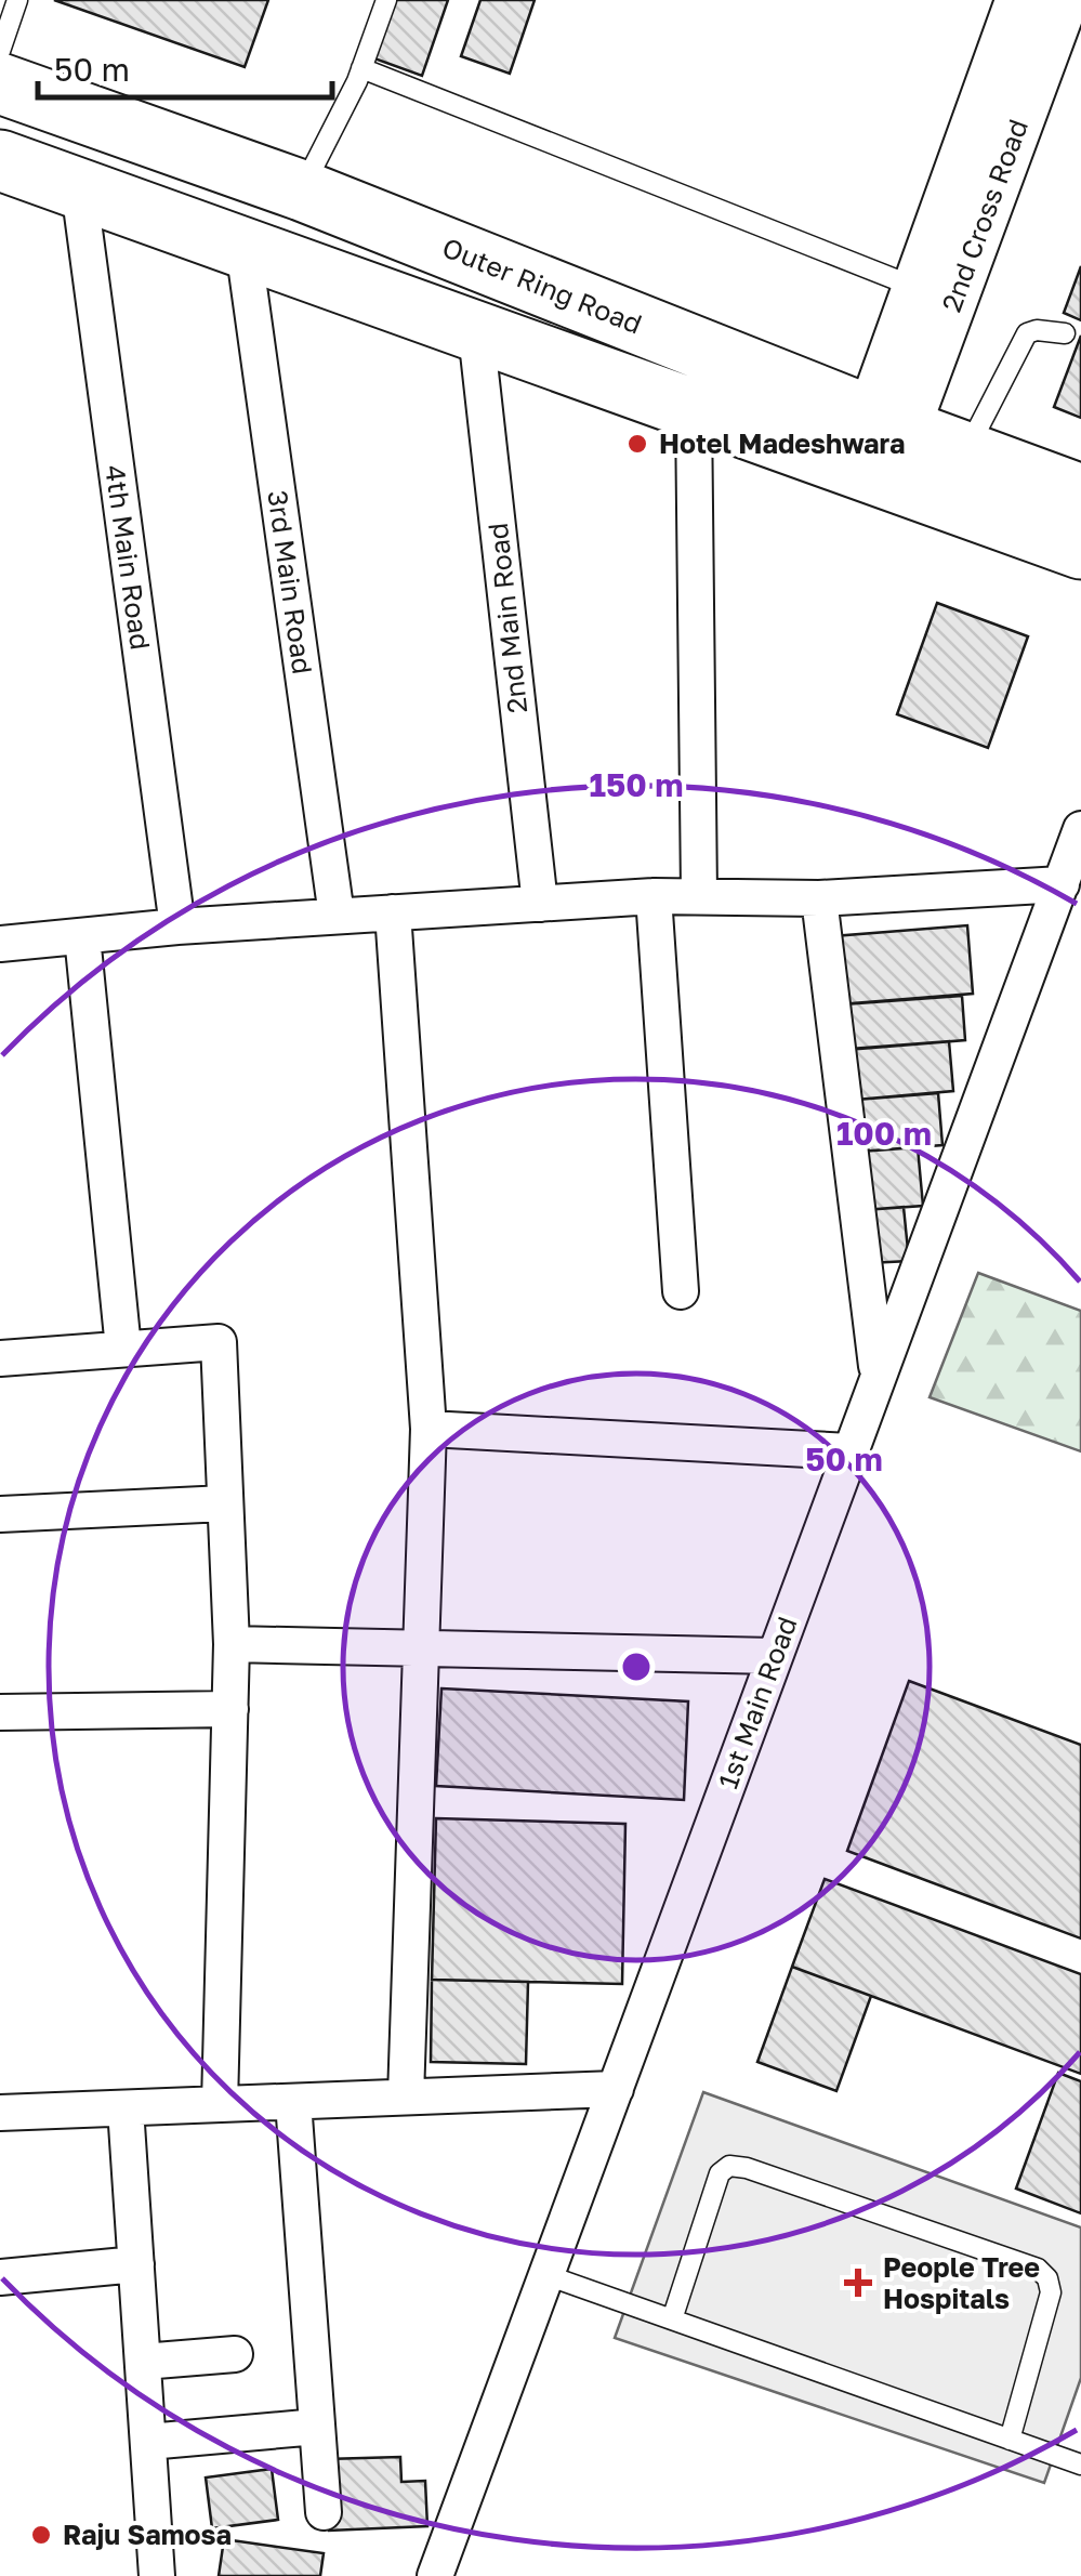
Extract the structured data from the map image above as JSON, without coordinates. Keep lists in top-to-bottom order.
{
  "streets": {
    "highway": ["Outer Ring Road"],
    "street": [
      "2nd Cross Road",
      "4th Main Road",
      "3rd Main Road",
      "2nd Main Road",
      "1st Main Road"
    ]
  },
  "crossings": [
    ["2nd Cross Road", "Outer Ring Road"]
  ],
  "places": {
    "other": ["Hotel Madeshwara", "Raju Samosa"],
    "health": ["People Tree Hospitals"]
  },
  "scale_bar": "50 m",
  "rings": ["150 m", "100 m", "50 m"]
}
